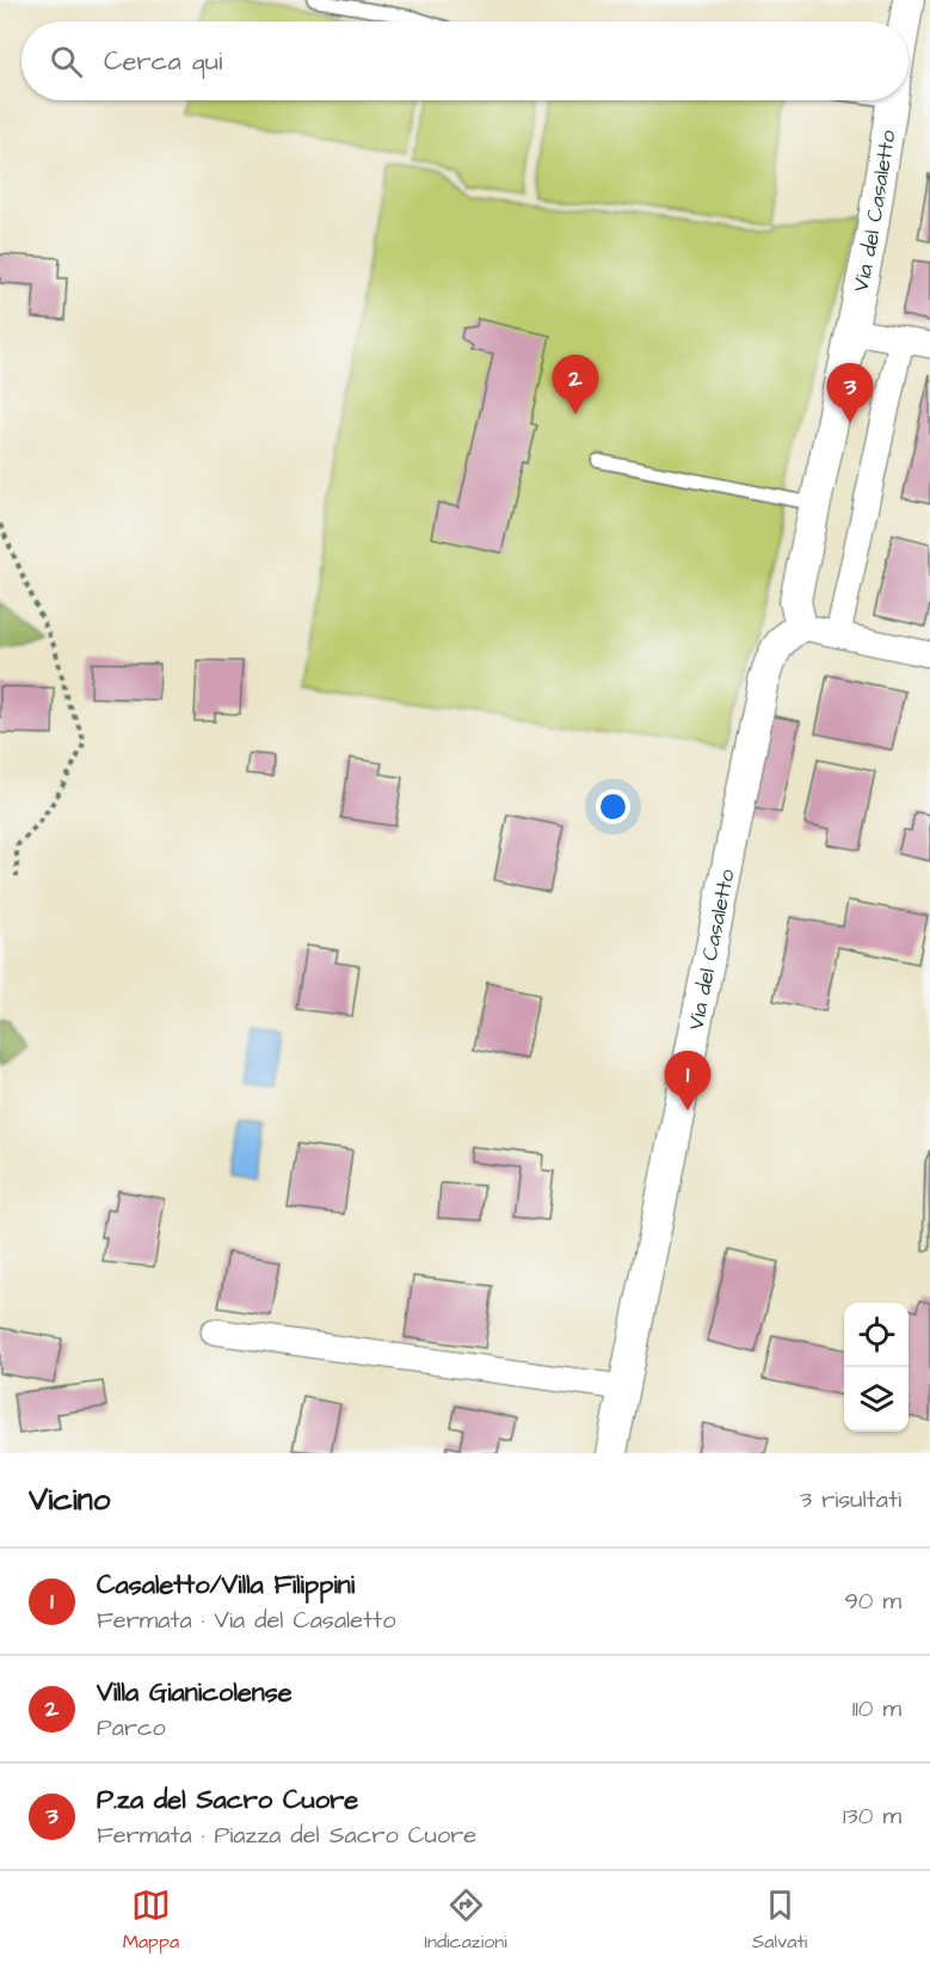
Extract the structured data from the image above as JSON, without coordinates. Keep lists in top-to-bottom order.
{
  "streets": {
    "street": ["Via del Casaletto"]
  },
  "page": {
    "search": "Cerca qui",
    "pins": ["2", "3", "1"],
    "heading": ["Vicino", "3 risultati"],
    "list": [
      {
        "mark": "1",
        "name": "Casaletto/Villa Filippini",
        "note": "Fermata · Via del Casaletto",
        "value": "90 m"
      },
      {
        "mark": "2",
        "name": "Villa Gianicolense",
        "note": "Parco",
        "value": "110 m"
      },
      {
        "mark": "3",
        "name": "P.za del Sacro Cuore",
        "note": "Fermata · Piazza del Sacro Cuore",
        "value": "130 m"
      }
    ],
    "nav": ["Mappa", "Indicazioni", "Salvati"]
  }
}
